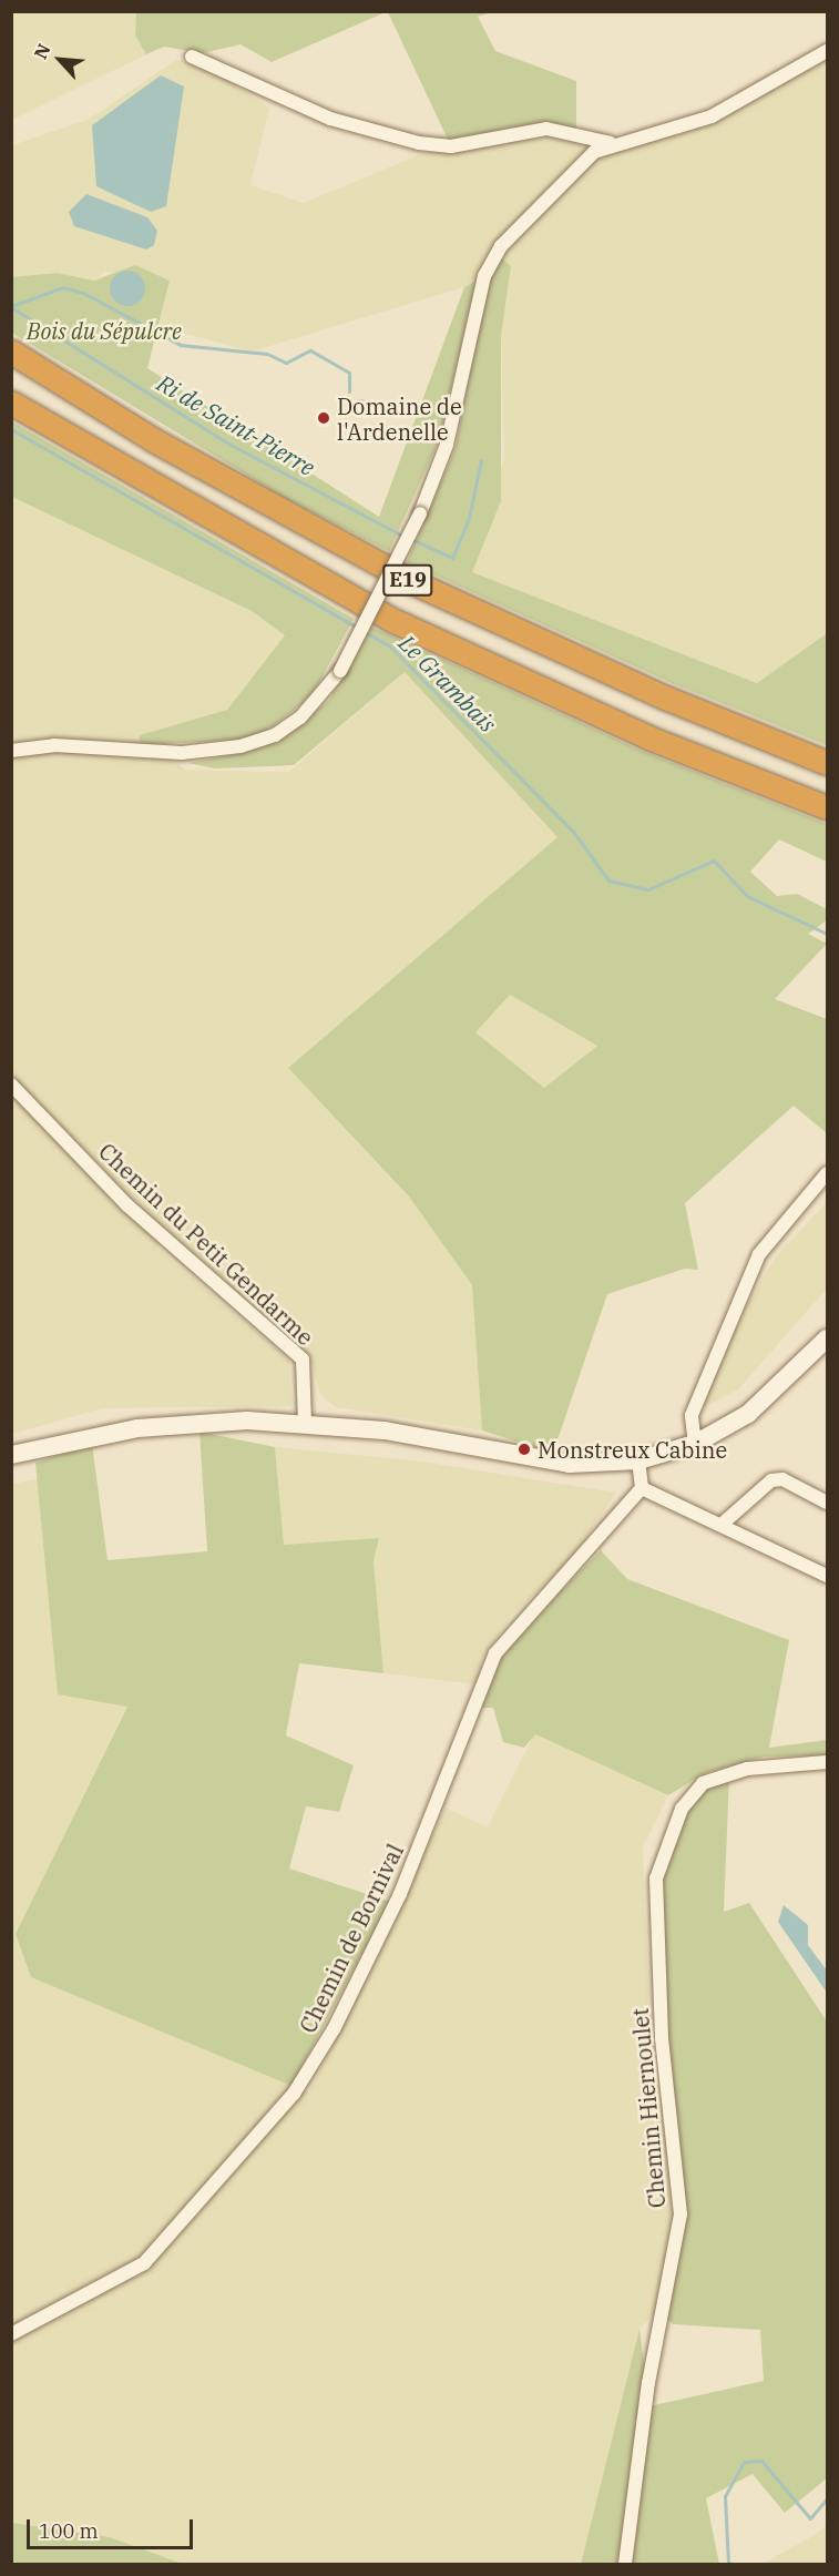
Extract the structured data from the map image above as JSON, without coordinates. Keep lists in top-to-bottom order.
{
  "streets": {
    "highway": ["E19"],
    "street": ["Chemin du Petit Gendarme", "Chemin de Bornival", "Chemin Hiernoulet"]
  },
  "water": ["Ri de Saint-Pierre", "Le Grambais"],
  "parks": ["Bois du Sépulcre"],
  "places": ["Domaine de l'Ardenelle", "Monstreux Cabine"],
  "scale_bar": "100 m",
  "north": "top left"
}
